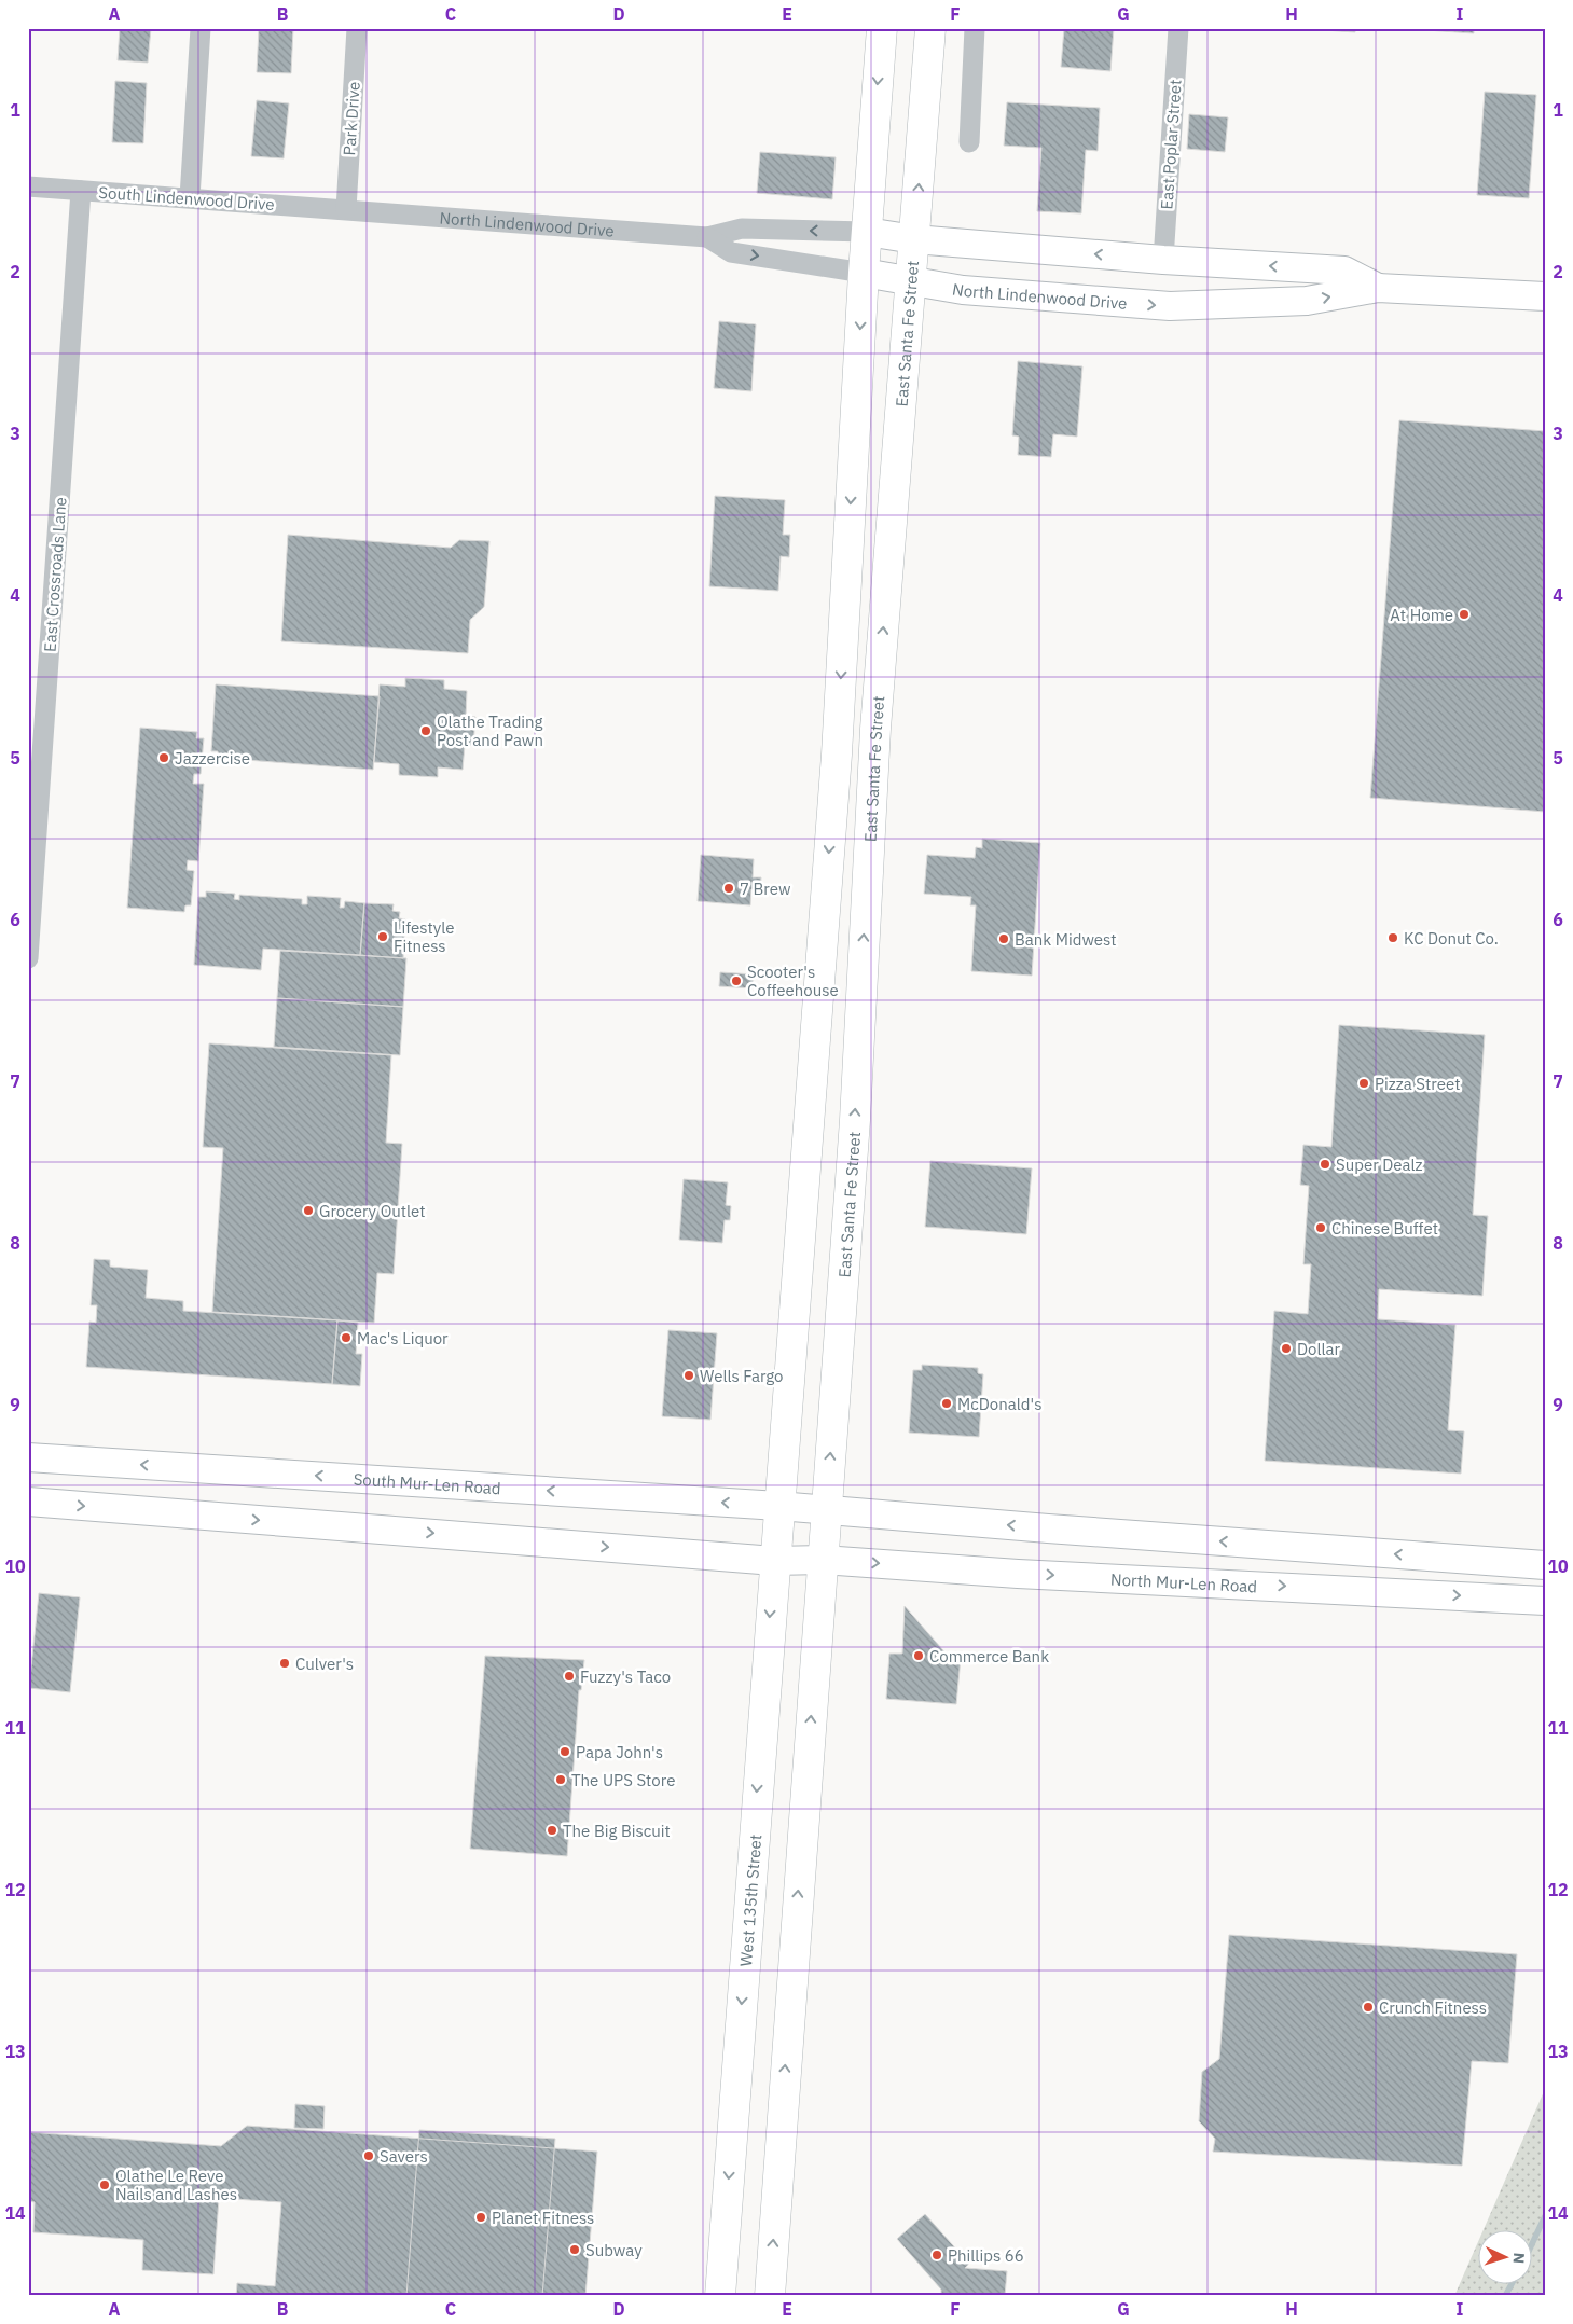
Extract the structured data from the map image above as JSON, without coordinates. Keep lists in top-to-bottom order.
{
  "streets": {
    "main road": [
      "North Lindenwood Drive",
      "East Santa Fe Street",
      "South Mur-Len Road",
      "North Mur-Len Road",
      "West 135th Street"
    ],
    "street": [
      "Park Drive",
      "East Poplar Street",
      "South Lindenwood Drive",
      "East Crossroads Lane"
    ]
  },
  "crossings": [
    ["Park Drive", "South Lindenwood Drive"],
    ["Park Drive", "North Lindenwood Drive"],
    ["East Poplar Street", "North Lindenwood Drive"],
    ["South Lindenwood Drive", "North Lindenwood Drive"],
    ["South Lindenwood Drive", "East Crossroads Lane"],
    ["North Lindenwood Drive", "East Santa Fe Street"],
    ["East Santa Fe Street", "South Mur-Len Road"],
    ["South Mur-Len Road", "West 135th Street"]
  ],
  "places": [
    "At Home",
    "Olathe Trading Post and Pawn",
    "Jazzercise",
    "7 Brew",
    "Lifestyle Fitness",
    "KC Donut Co.",
    "Bank Midwest",
    "Scooter's Coffeehouse",
    "Pizza Street",
    "Super Dealz",
    "Grocery Outlet",
    "Chinese Buffet",
    "Mac's Liquor",
    "Dollar",
    "Wells Fargo",
    "McDonald's",
    "Commerce Bank",
    "Culver's",
    "Fuzzy's Taco",
    "Papa John's",
    "The UPS Store",
    "The Big Biscuit",
    "Crunch Fitness",
    "Savers",
    "Olathe Le Reve Nails and Lashes",
    "Planet Fitness",
    "Subway",
    "Phillips 66"
  ],
  "north": "right",
  "grid": {
    "columns": [
      "A",
      "B",
      "C",
      "D",
      "E",
      "F",
      "G",
      "H",
      "I"
    ],
    "rows": [
      "1",
      "2",
      "3",
      "4",
      "5",
      "6",
      "7",
      "8",
      "9",
      "10",
      "11",
      "12",
      "13",
      "14"
    ]
  }
}
